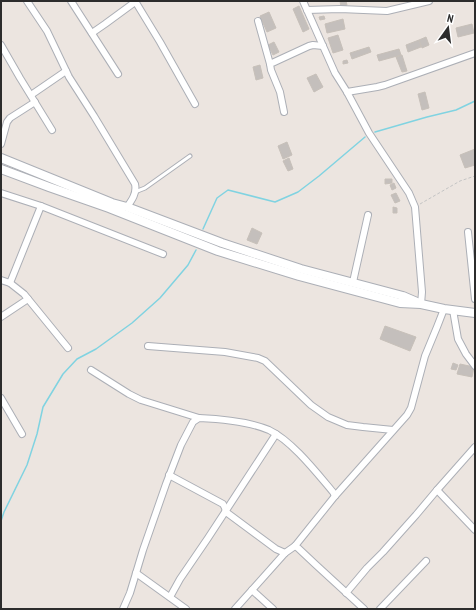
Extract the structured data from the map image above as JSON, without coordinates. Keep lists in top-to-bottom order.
{
  "north": "top"
}
